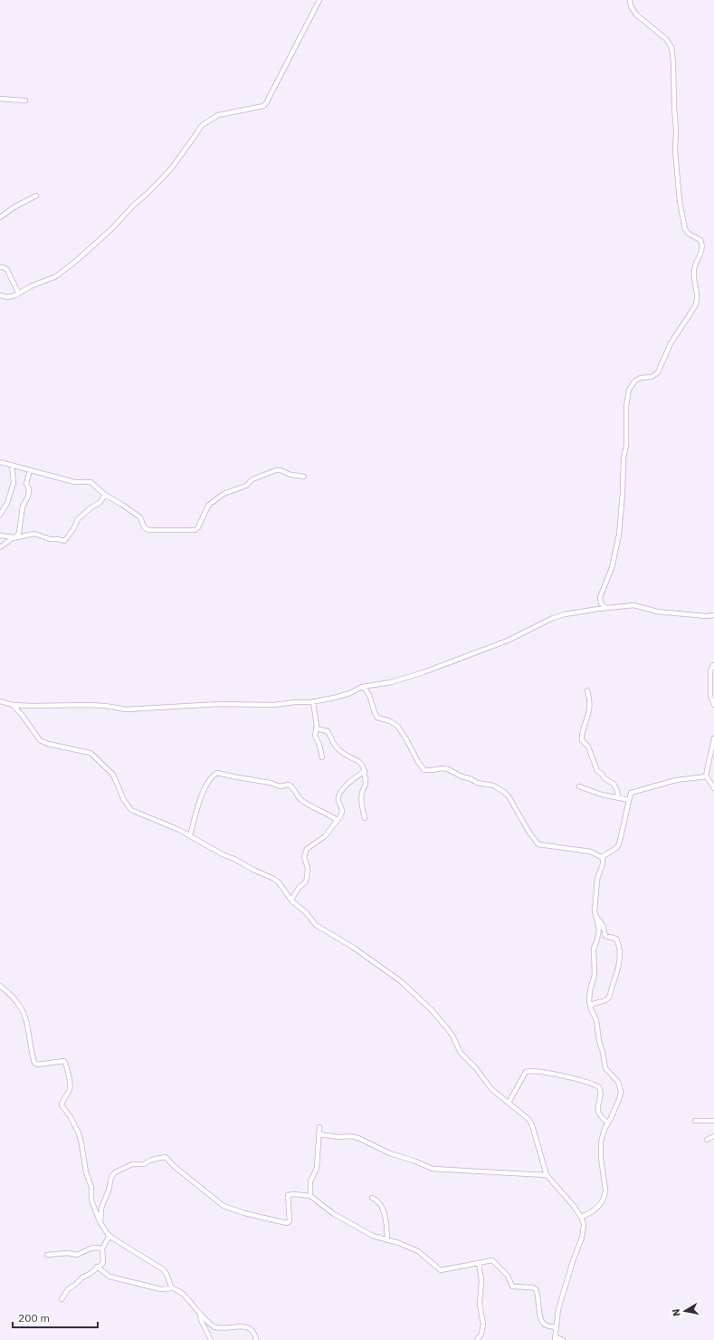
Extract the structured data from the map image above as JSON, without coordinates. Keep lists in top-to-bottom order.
{
  "scale_bar": "200 m",
  "north": "left"
}
